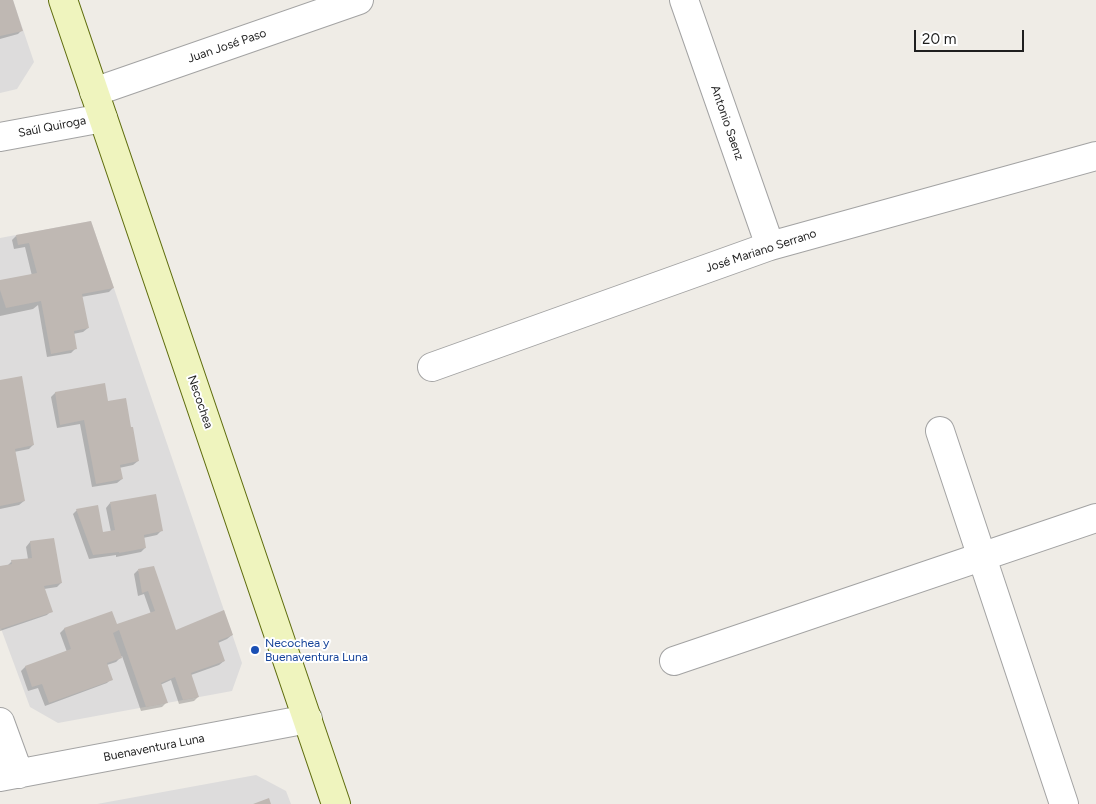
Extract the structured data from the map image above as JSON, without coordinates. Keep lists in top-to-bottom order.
{
  "streets": {
    "main road": ["Necochea"],
    "street": [
      "Juan José Paso",
      "Antonio Saenz",
      "Saúl Quiroga",
      "José Mariano Serrano",
      "Buenaventura Luna"
    ]
  },
  "crossings": [
    ["Juan José Paso", "Necochea"],
    ["Antonio Saenz", "José Mariano Serrano"],
    ["Saúl Quiroga", "Necochea"],
    ["Necochea", "Buenaventura Luna"]
  ],
  "places": ["Necochea y Buenaventura Luna"],
  "scale_bar": "20 m"
}
